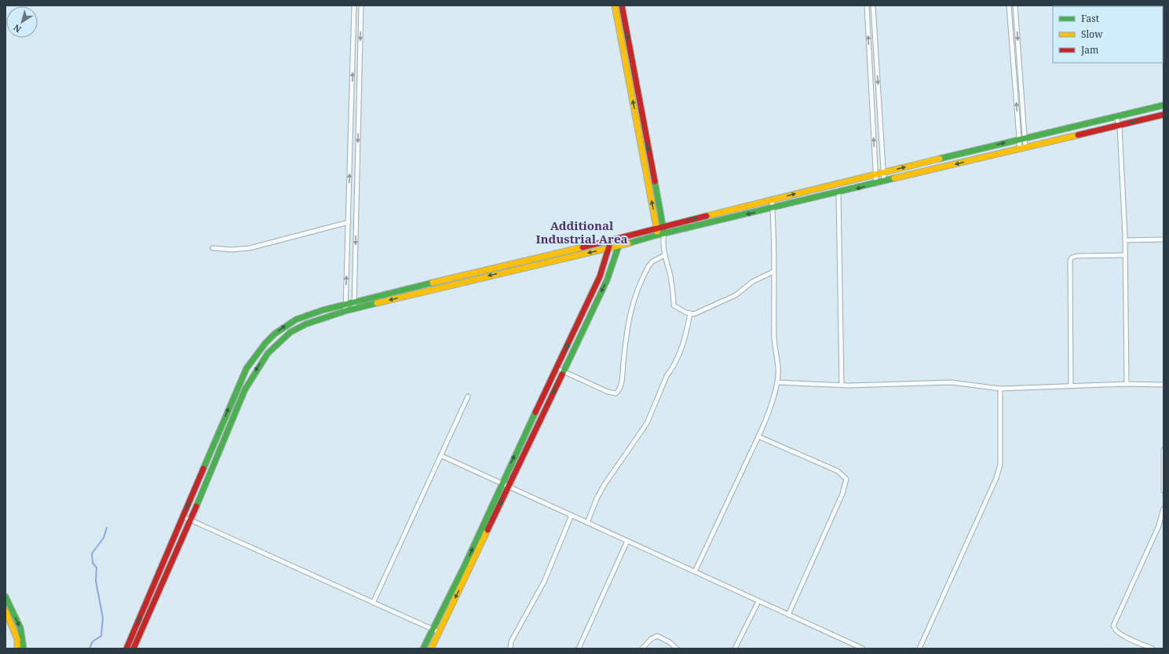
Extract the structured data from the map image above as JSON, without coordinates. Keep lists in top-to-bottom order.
{
  "districts": ["Additional Industrial Area"],
  "legend": ["Fast", "Slow", "Jam"],
  "north": "bottom left"
}
